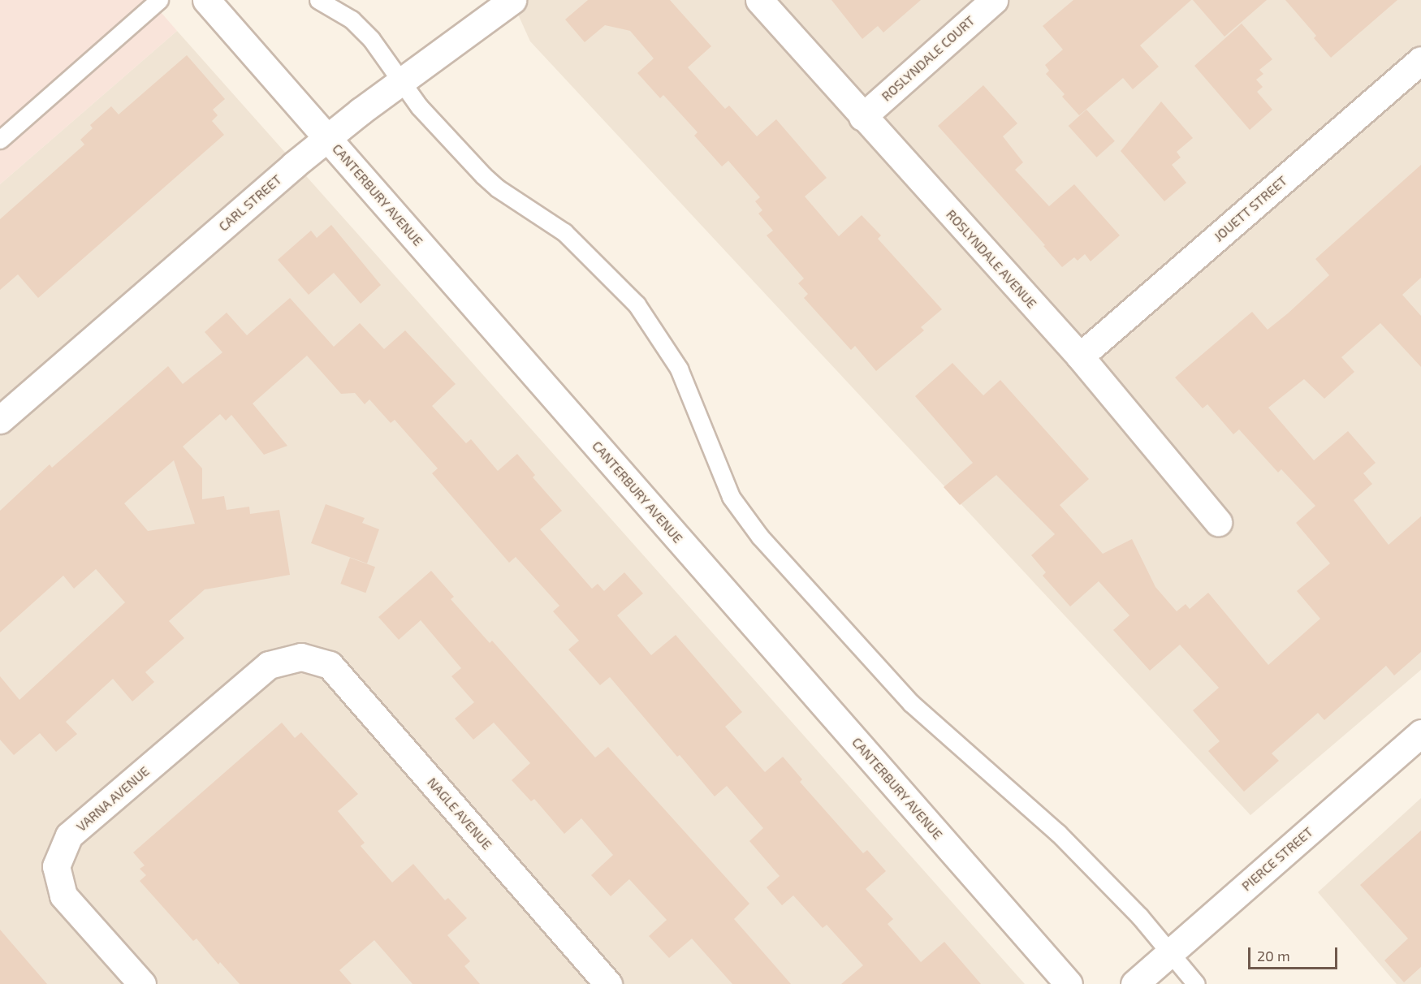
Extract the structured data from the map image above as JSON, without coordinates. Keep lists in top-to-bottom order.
{
  "streets": {
    "street": [
      "ROSLYNDALE COURT",
      "CANTERBURY AVENUE",
      "CARL STREET",
      "JOUETT STREET",
      "ROSLYNDALE AVENUE",
      "VARNA AVENUE",
      "NAGLE AVENUE",
      "PIERCE STREET"
    ]
  },
  "crossings": [
    ["ROSLYNDALE COURT", "ROSLYNDALE AVENUE"],
    ["CANTERBURY AVENUE", "CARL STREET"],
    ["JOUETT STREET", "ROSLYNDALE AVENUE"],
    ["VARNA AVENUE", "NAGLE AVENUE"]
  ],
  "scale_bar": "20 m"
}
